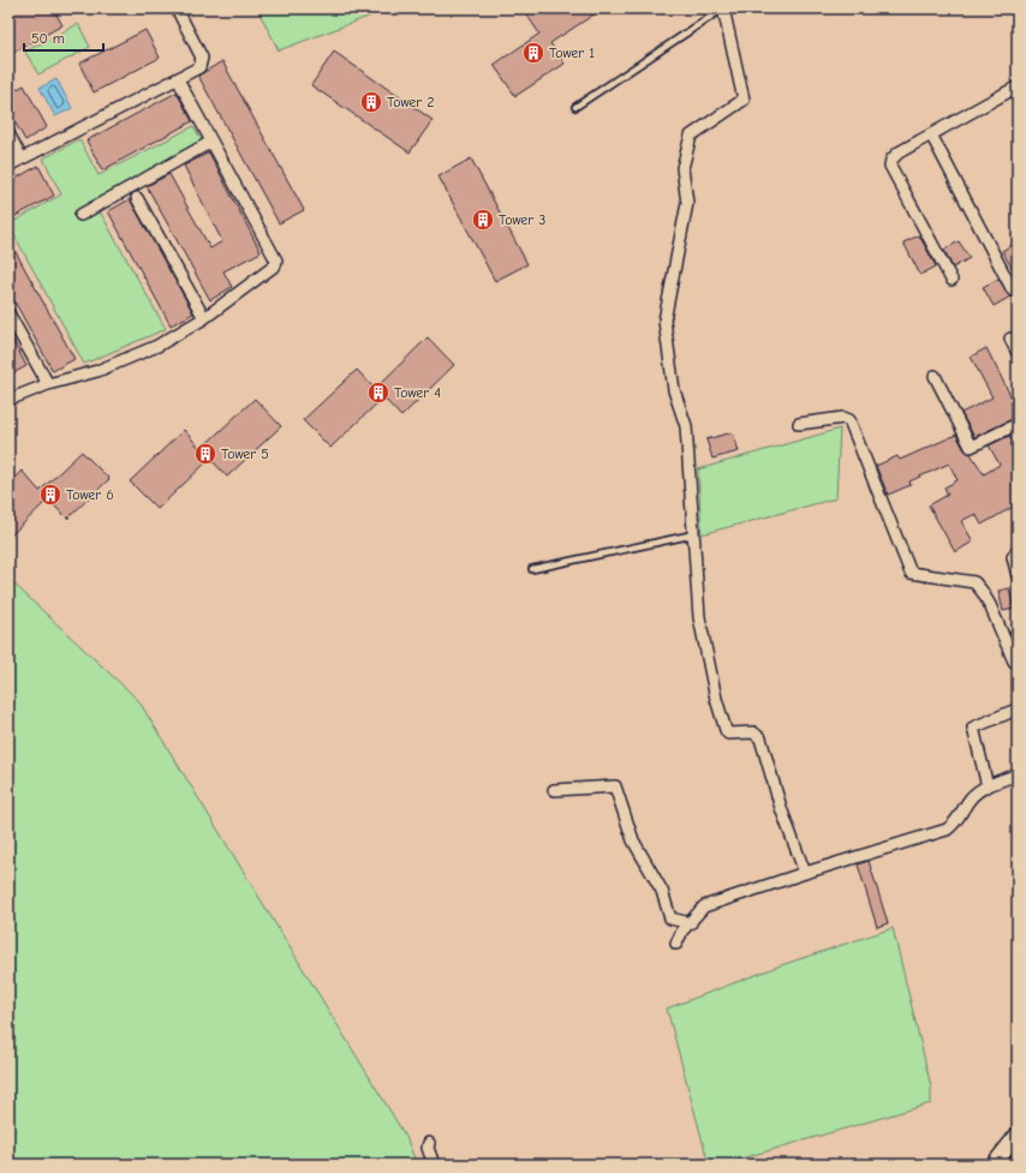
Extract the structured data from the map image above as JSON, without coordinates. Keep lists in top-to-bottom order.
{
  "places": {
    "building": [
      "Tower 1",
      "Tower 2",
      "Tower 3",
      "Tower 4",
      "Tower 5",
      "Tower 6"
    ]
  },
  "scale_bar": "50 m"
}
